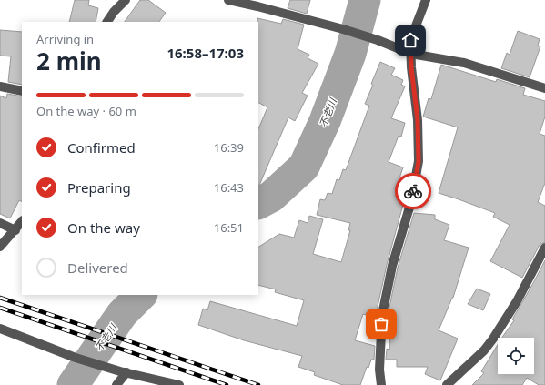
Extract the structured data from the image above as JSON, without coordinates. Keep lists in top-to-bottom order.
{
  "water": ["不老川"],
  "page": {
    "heading": ["2 min", "Arriving in", "16:58–17:03"],
    "bar": "On the way · 60 m",
    "list": [
      ["Confirmed", "16:39"],
      ["Preparing", "16:43"],
      ["On the way", "16:51"],
      "Delivered"
    ]
  }
}
